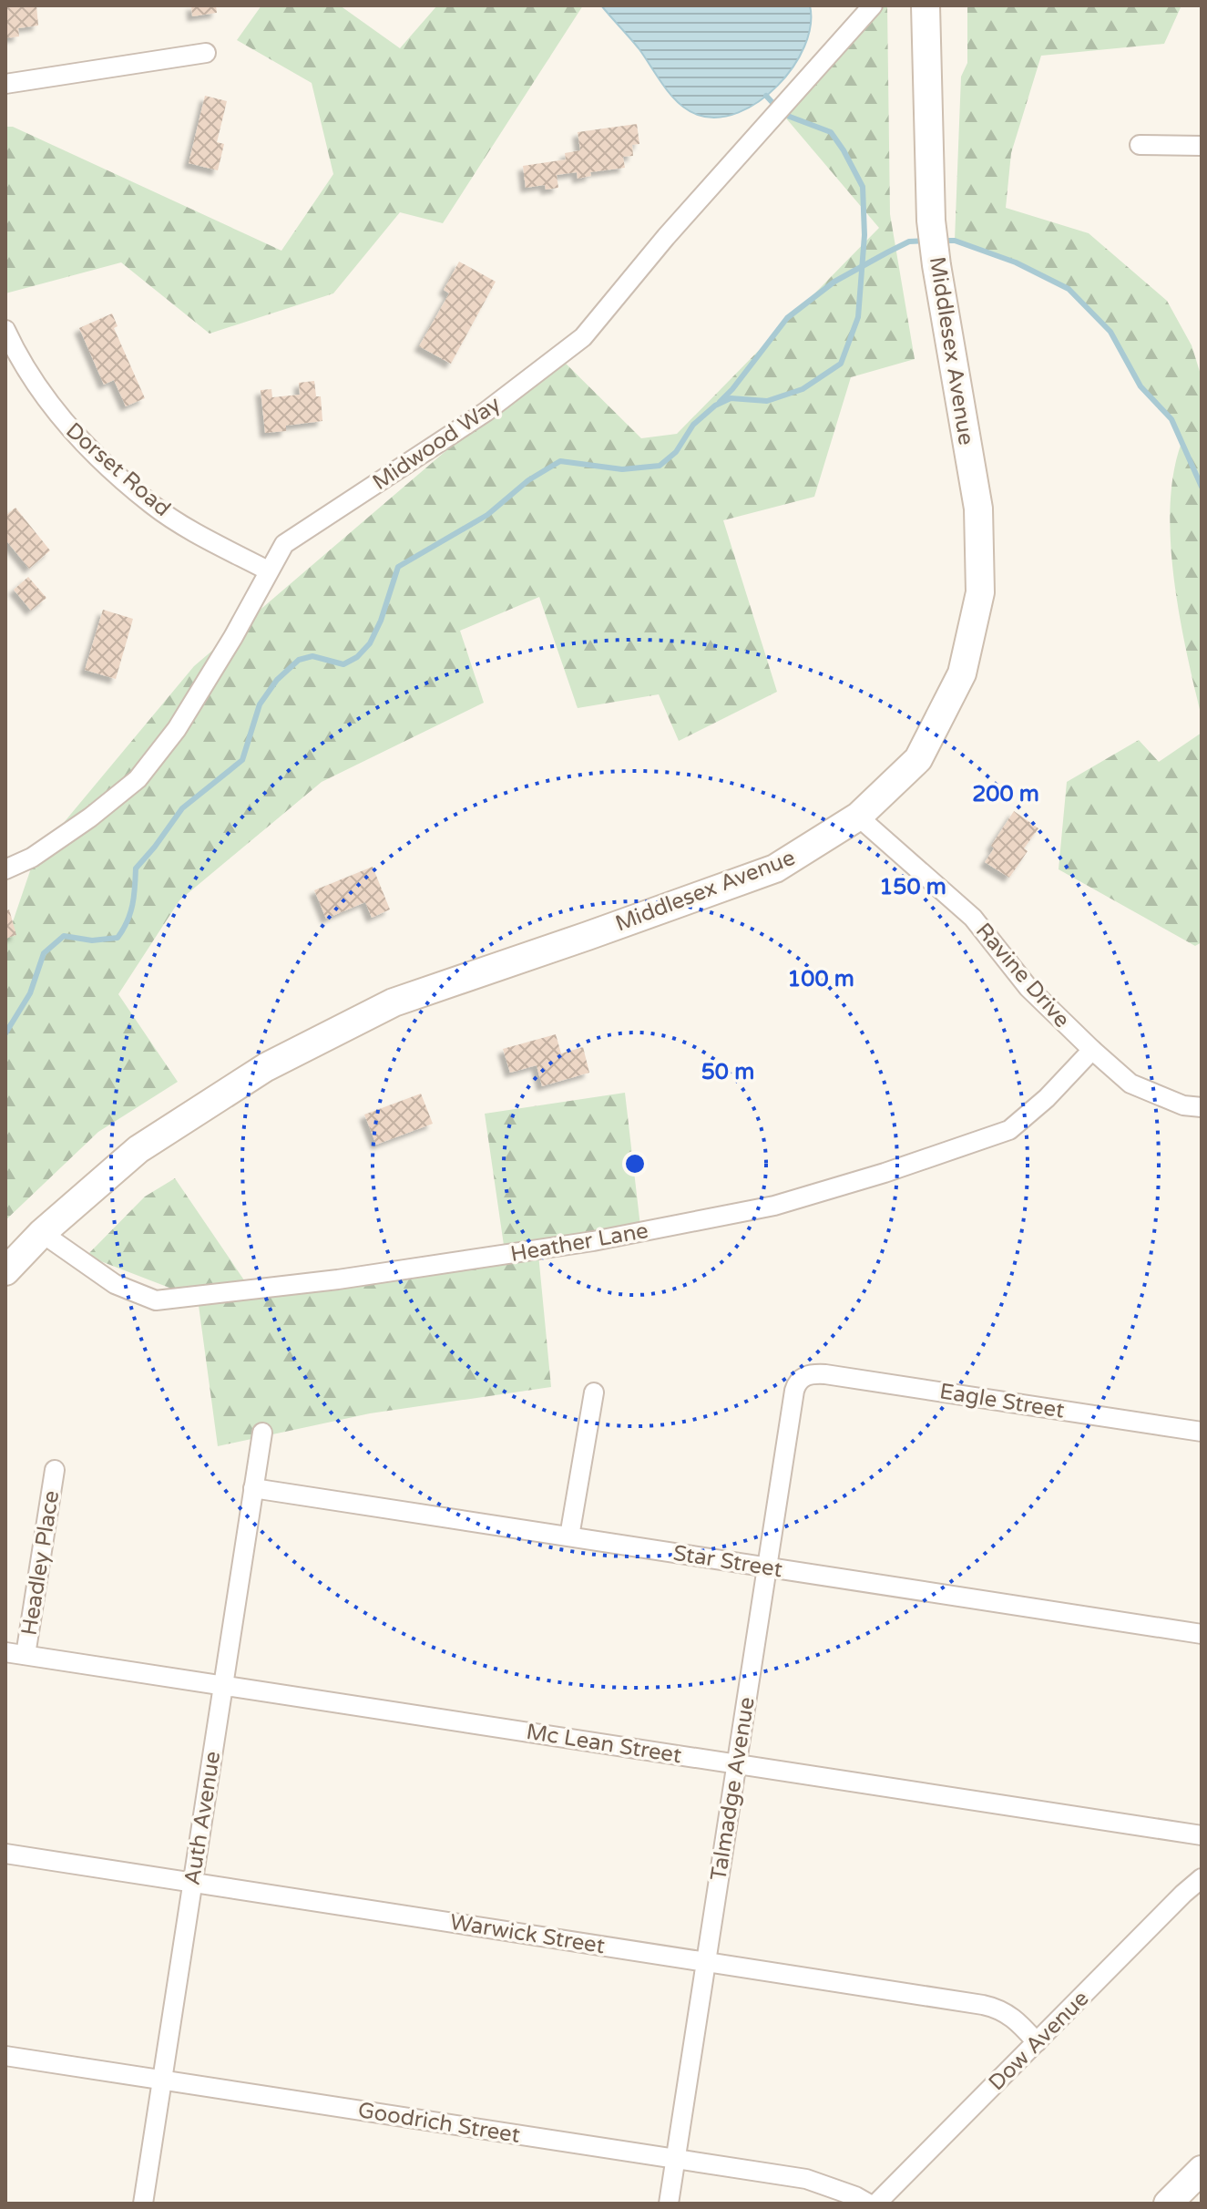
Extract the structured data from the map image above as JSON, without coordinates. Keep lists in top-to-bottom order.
{
  "streets": {
    "street": [
      "Middlesex Avenue",
      "Midwood Way",
      "Dorset Road",
      "Ravine Drive",
      "Heather Lane",
      "Eagle Street",
      "Star Street",
      "Headley Place",
      "Mc Lean Street",
      "Talmadge Avenue",
      "Auth Avenue",
      "Warwick Street",
      "Dow Avenue",
      "Goodrich Street"
    ]
  },
  "crossings": [
    ["Middlesex Avenue", "Ravine Drive"],
    ["Middlesex Avenue", "Heather Lane"],
    ["Midwood Way", "Dorset Road"],
    ["Ravine Drive", "Heather Lane"],
    ["Eagle Street", "Talmadge Avenue"],
    ["Star Street", "Talmadge Avenue"],
    ["Star Street", "Auth Avenue"],
    ["Headley Place", "Mc Lean Street"],
    ["Mc Lean Street", "Talmadge Avenue"],
    ["Mc Lean Street", "Auth Avenue"],
    ["Talmadge Avenue", "Warwick Street"],
    ["Talmadge Avenue", "Goodrich Street"],
    ["Auth Avenue", "Warwick Street"],
    ["Auth Avenue", "Goodrich Street"],
    ["Warwick Street", "Dow Avenue"]
  ],
  "rings": [
    "200 m",
    "150 m",
    "100 m",
    "50 m"
  ]
}
